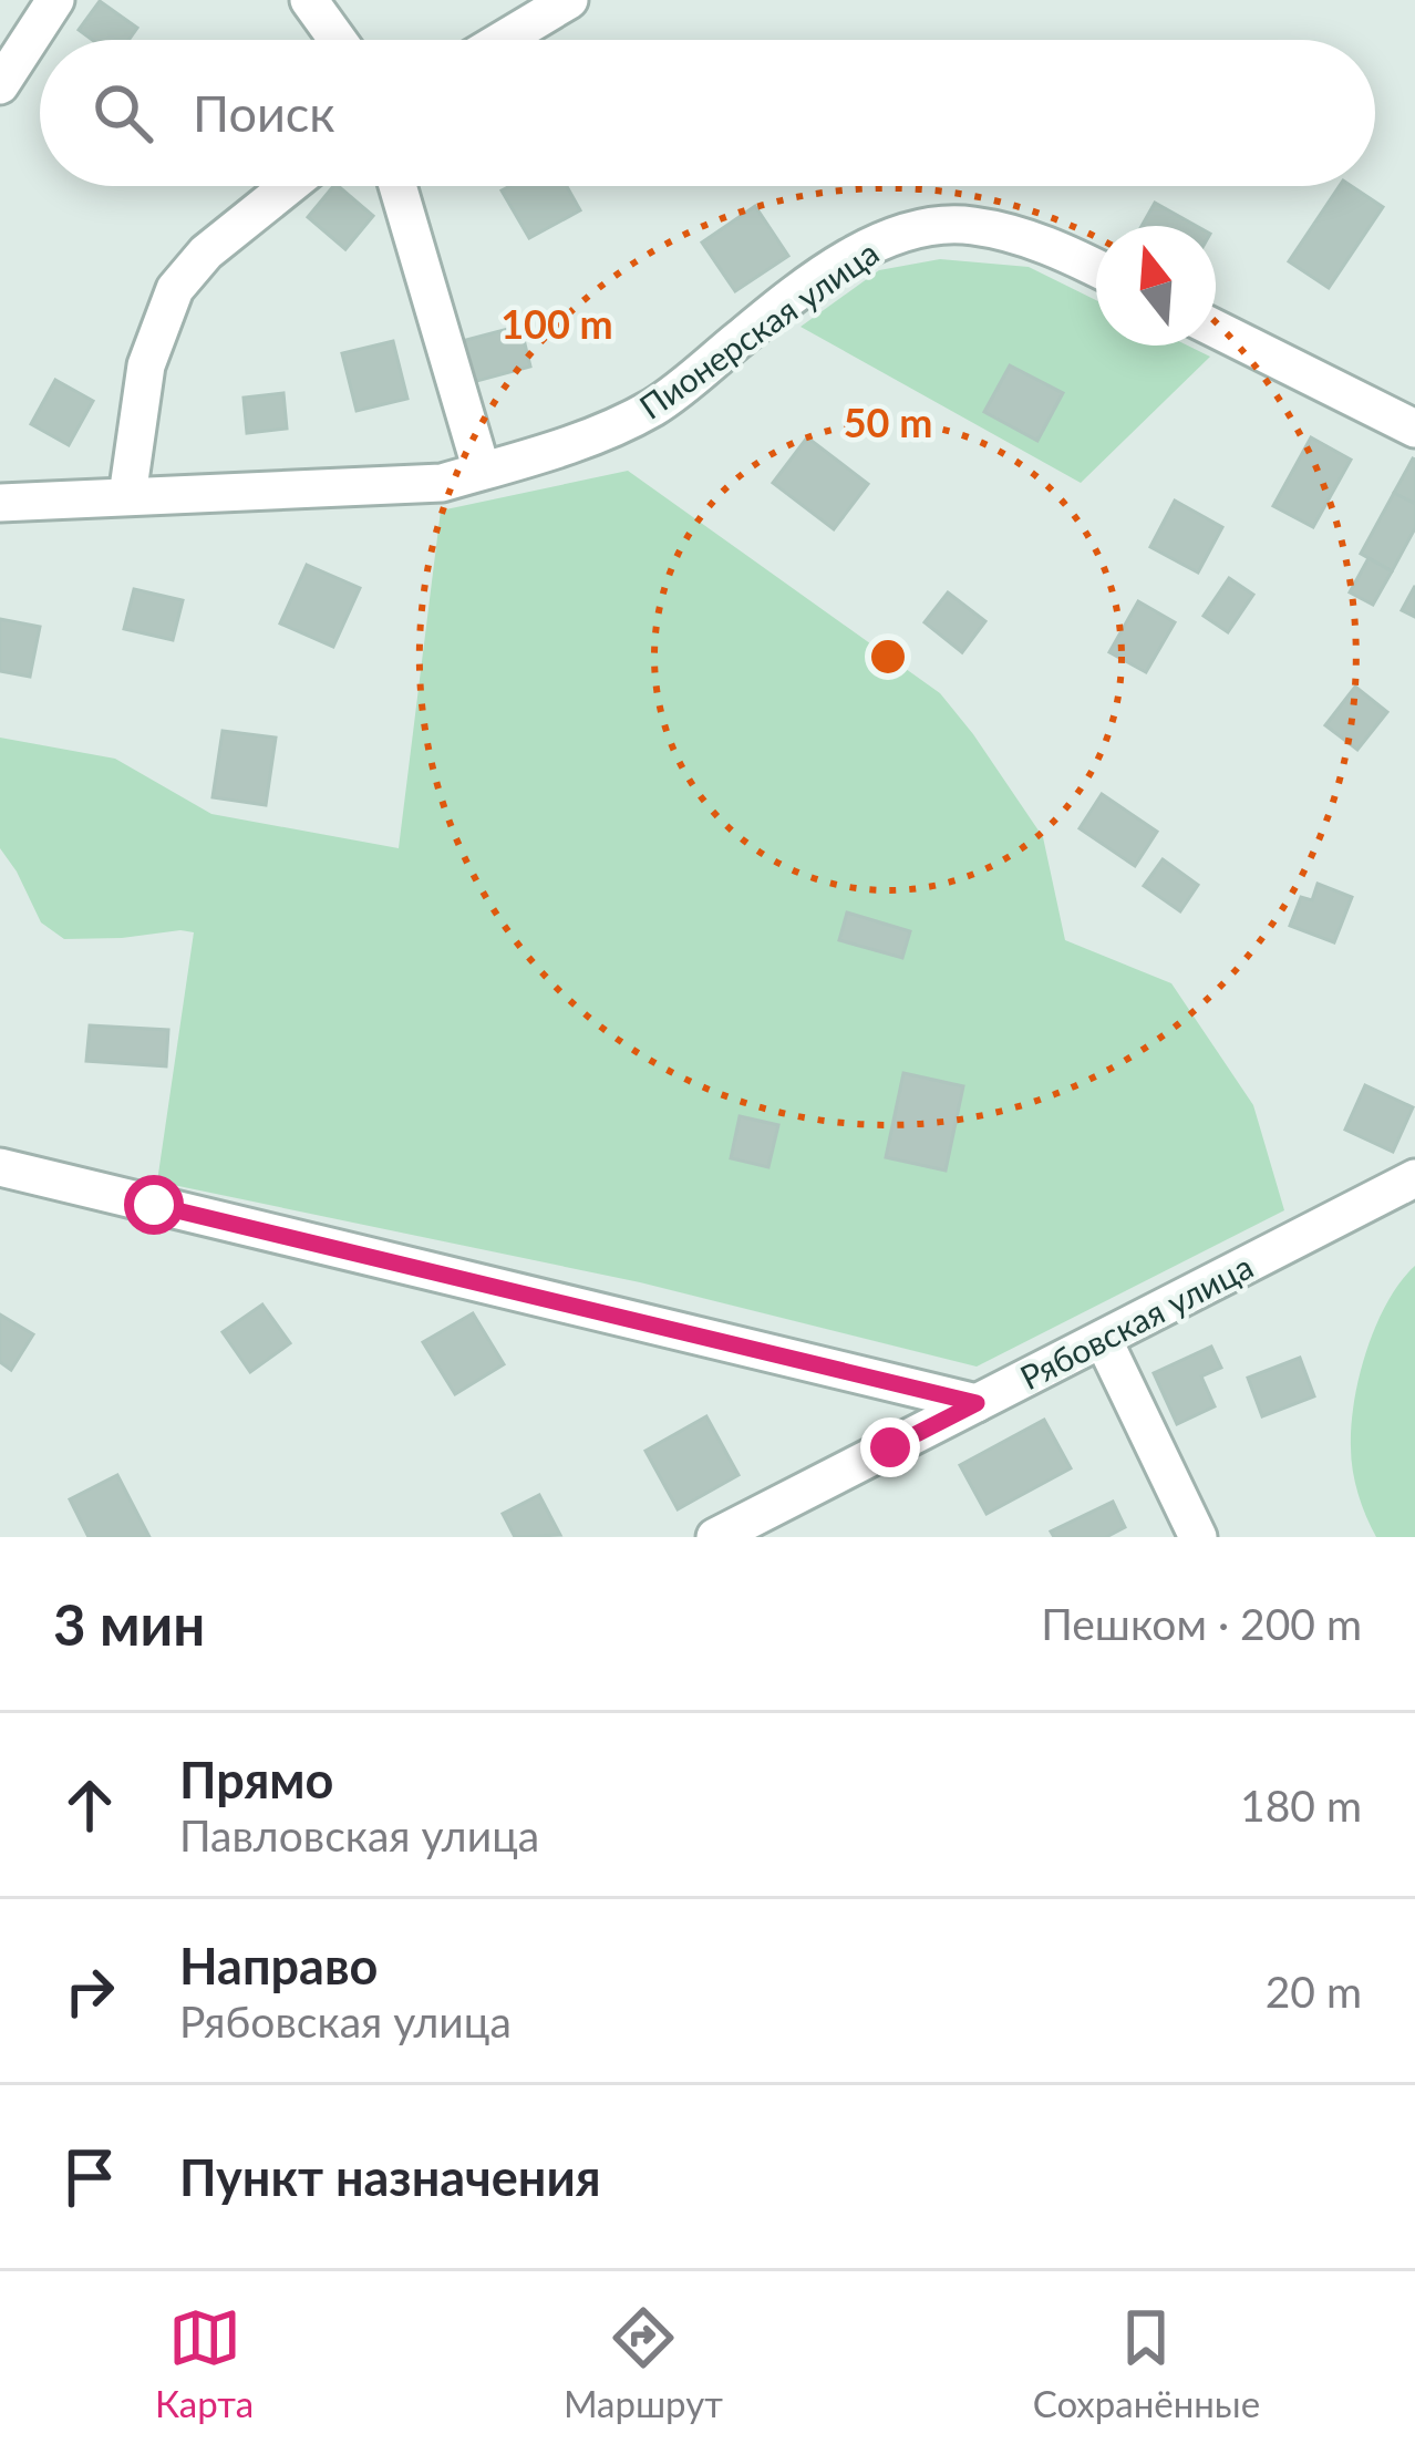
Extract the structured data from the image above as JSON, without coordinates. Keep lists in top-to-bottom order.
{
  "streets": {
    "street": ["Пионерская улица", "Рябовская улица"]
  },
  "north": "top",
  "page": {
    "search": "Поиск",
    "heading": ["3 мин", "Пешком · 200 m"],
    "list": [
      ["Прямо", "Павловская улица", "180 m"],
      ["Направо", "Рябовская улица", "20 m"],
      "Пункт назначения"
    ],
    "nav": ["Карта", "Маршрут", "Сохранённые"]
  },
  "rings": ["100 m", "50 m"]
}
